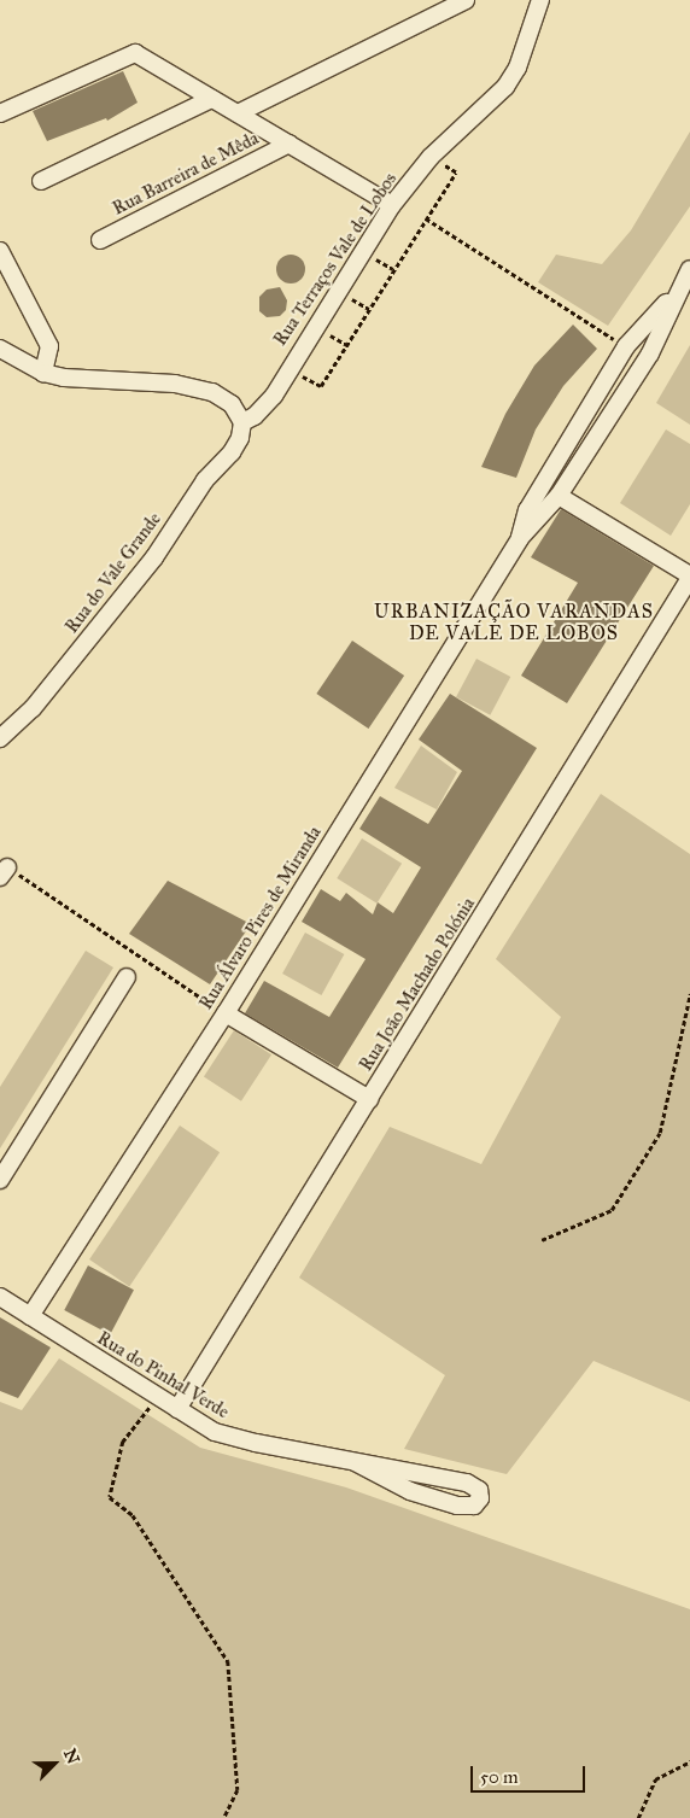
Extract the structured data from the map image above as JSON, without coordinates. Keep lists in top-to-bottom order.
{
  "streets": {
    "street": [
      "Rua Barreira de Mêda",
      "Rua Terraços Vale de Lobos",
      "Rua do Vale Grande",
      "Rua Álvaro Pires de Miranda",
      "Rua João Machado Polónia",
      "Rua do Pinhal Verde"
    ]
  },
  "crossings": [
    ["Rua Terraços Vale de Lobos", "Rua do Vale Grande"],
    ["Rua Álvaro Pires de Miranda", "Rua do Pinhal Verde"],
    ["Rua João Machado Polónia", "Rua do Pinhal Verde"]
  ],
  "districts": ["URBANIZAÇÃO VARANDAS DE VALE DE LOBOS"],
  "scale_bar": "50 m",
  "north": "top right"
}
